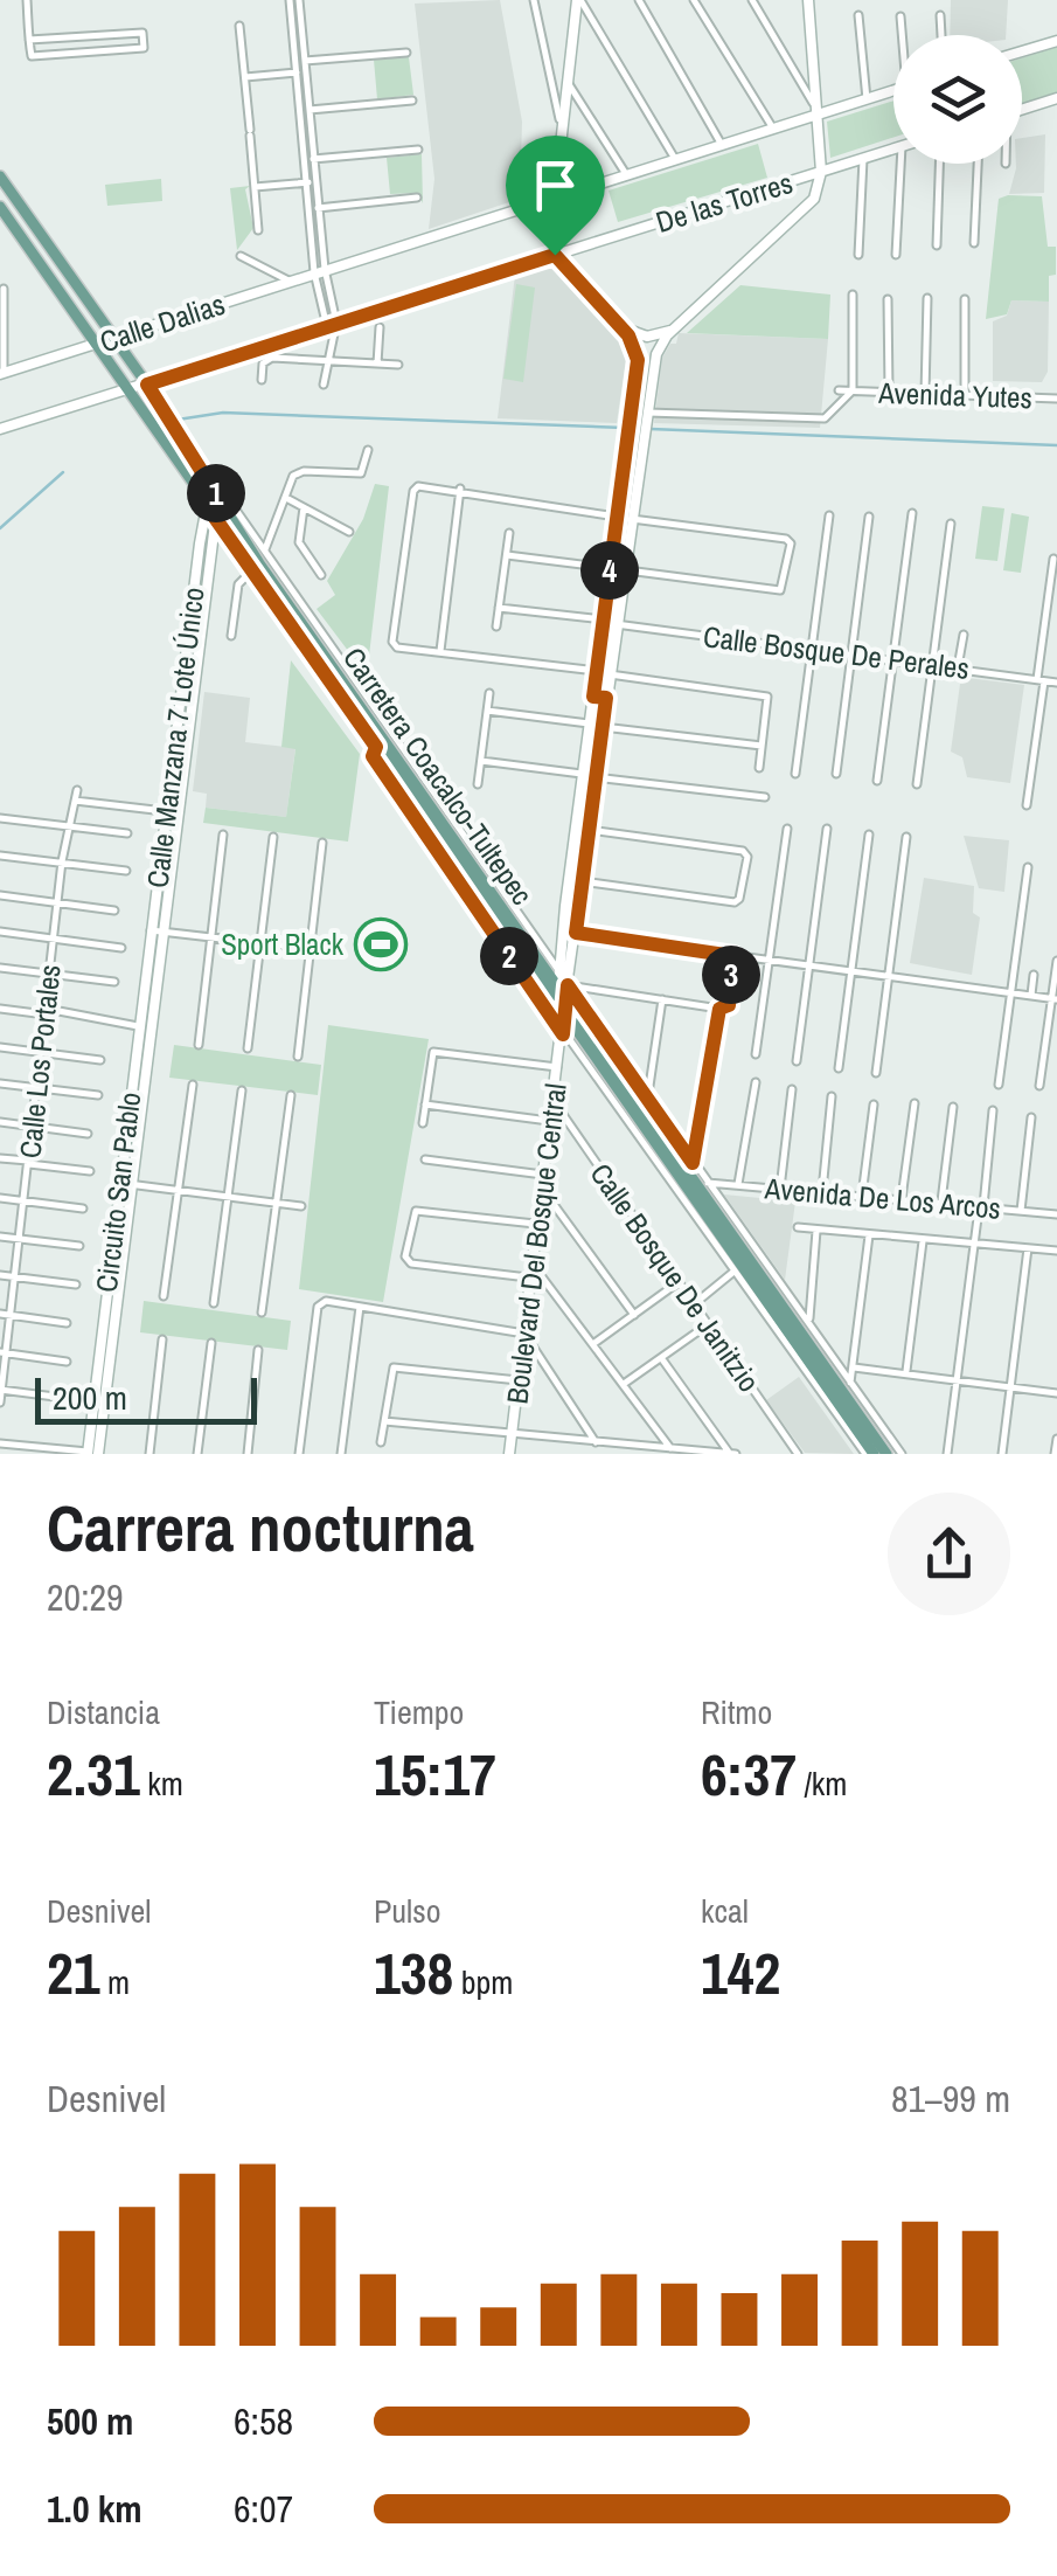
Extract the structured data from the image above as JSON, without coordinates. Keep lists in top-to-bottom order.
{
  "streets": {
    "main road": ["Carretera Coacalco-Tultepec"],
    "street": [
      "De las Torres",
      "Calle Dalias",
      "Avenida Yutes",
      "Calle Bosque De Perales",
      "Calle Manzana 7 Lote Único",
      "Calle Los Portales",
      "Circuito San Pablo",
      "Avenida De Los Arcos",
      "Boulevard Del Bosque Central",
      "Calle Bosque De Janitzio"
    ]
  },
  "crossings": [
    ["De las Torres", "Carretera Coacalco-Tultepec"],
    ["Calle Dalias", "Carretera Coacalco-Tultepec"],
    ["Avenida Yutes", "Boulevard Del Bosque Central"],
    ["Calle Bosque De Perales", "Boulevard Del Bosque Central"],
    ["Calle Manzana 7 Lote Único", "Carretera Coacalco-Tultepec"],
    ["Calle Manzana 7 Lote Único", "Circuito San Pablo"],
    ["Carretera Coacalco-Tultepec", "Boulevard Del Bosque Central"],
    ["Boulevard Del Bosque Central", "Calle Bosque De Janitzio"]
  ],
  "places": {
    "sports": ["Sport Black"]
  },
  "scale_bar": "200 m",
  "page": {
    "pins": [
      "1",
      "4",
      "2",
      "3"
    ],
    "scale": "200 m",
    "heading": ["Carrera nocturna", "20:29"],
    "stats": [
      ["Distancia", "2.31 km"],
      ["Tiempo", "15:17"],
      ["Ritmo", "6:37 /km"],
      ["Desnivel", "21 m"],
      ["Pulso", "138 bpm"],
      ["kcal", "142"]
    ],
    "chart": ["Desnivel", "81–99 m"],
    "list": [
      {
        "name": "500 m",
        "note": "6:58"
      },
      {
        "name": "1.0 km",
        "note": "6:07"
      }
    ]
  }
}
